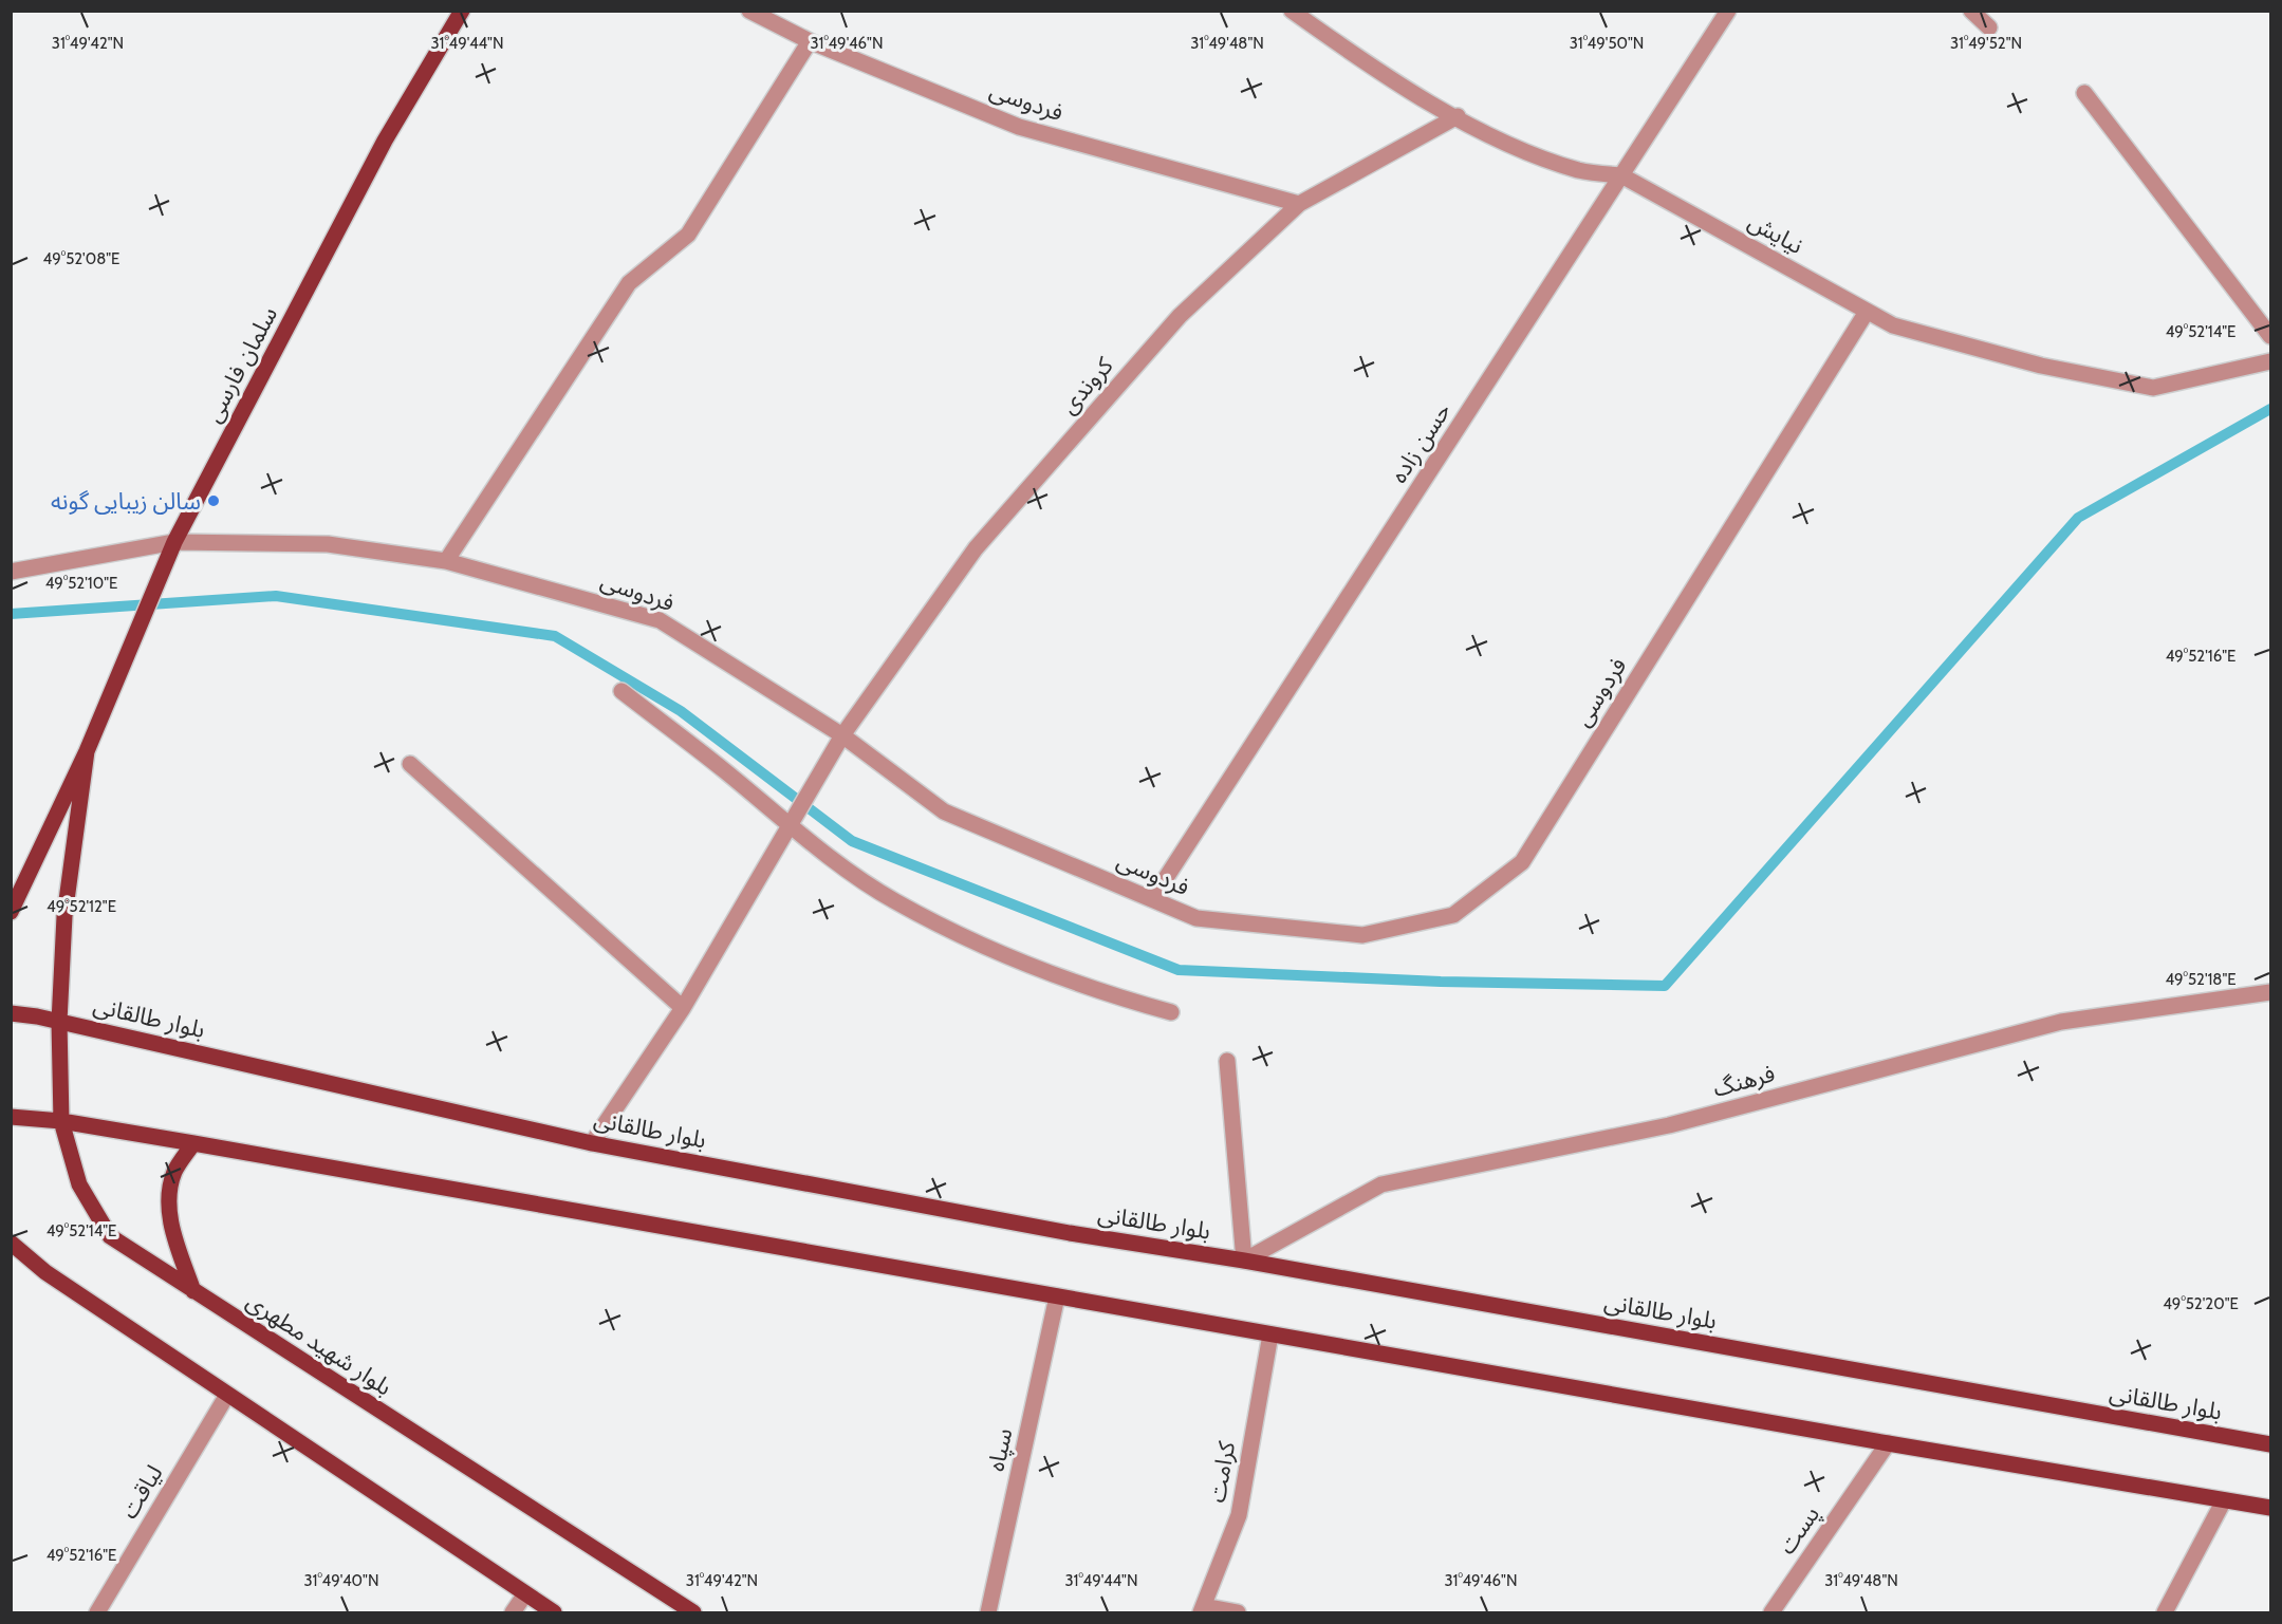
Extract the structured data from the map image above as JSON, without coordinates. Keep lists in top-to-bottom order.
{
  "streets": {
    "main road": ["سلمان فارسی", "بلوار طالقانی", "بلوار شهید مطهری"],
    "street": [
      "فردوسی",
      "نیایش",
      "کروندی",
      "حسن زاده",
      "فرهنگ",
      "سپاه",
      "کرامت",
      "لیاقت",
      "پست"
    ]
  },
  "crossings": [
    ["فردوسی", "نیایش"],
    ["فردوسی", "سلمان فارسی"],
    ["فردوسی", "کروندی"],
    ["فردوسی", "حسن زاده"],
    ["نیایش", "کروندی"],
    ["نیایش", "حسن زاده"],
    ["سلمان فارسی", "بلوار طالقانی"],
    ["سلمان فارسی", "بلوار شهید مطهری"],
    ["کروندی", "بلوار طالقانی"],
    ["بلوار طالقانی", "فرهنگ"],
    ["بلوار طالقانی", "بلوار شهید مطهری"]
  ],
  "places": ["سالن زیبایی گونه"],
  "coordinates": [
    "31°49'42\"N",
    "31°49'44\"N",
    "31°49'46\"N",
    "31°49'48\"N",
    "31°49'50\"N",
    "31°49'52\"N",
    "49°52'08\"E",
    "49°52'14\"E",
    "49°52'10\"E",
    "49°52'16\"E",
    "49°52'12\"E",
    "49°52'18\"E",
    "49°52'20\"E",
    "31°49'40\"N"
  ]
}
